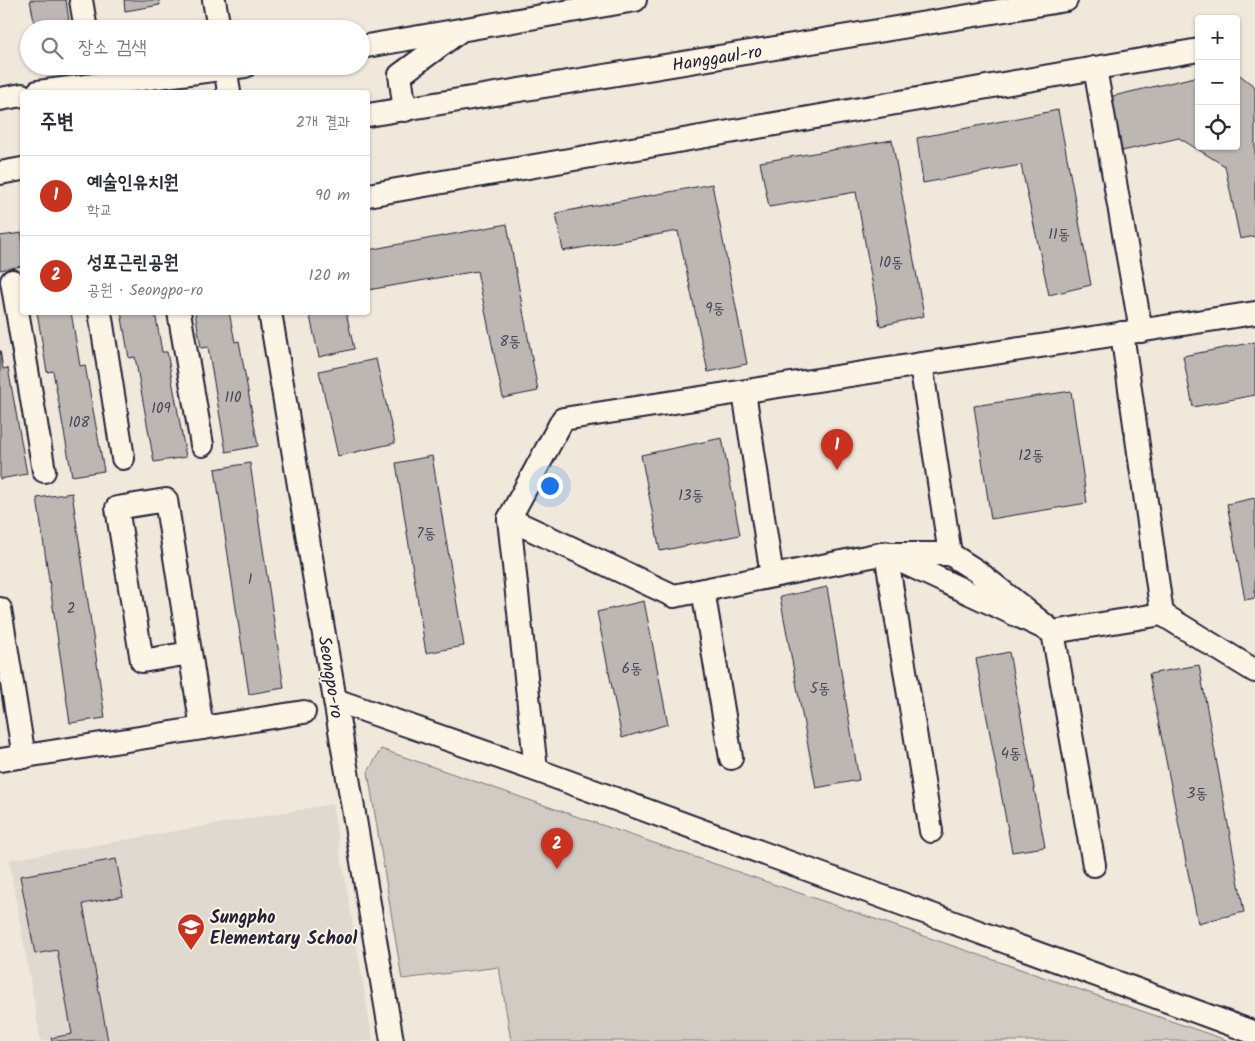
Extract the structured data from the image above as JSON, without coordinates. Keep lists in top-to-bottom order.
{
  "streets": {
    "street": ["Hanggaul-ro", "Seongpo-ro"]
  },
  "places": {
    "school or university": ["Sungpho Elementary School"]
  },
  "house_numbers": [
    "11동",
    "10동",
    "9동",
    "8동",
    "110",
    "109",
    "108",
    "12동",
    "13동",
    "7동",
    "1",
    "2",
    "6동",
    "5동",
    "4동",
    "3동"
  ],
  "page": {
    "map_buttons": ["+", "−"],
    "search": "장소 검색",
    "heading": ["주변", "2개 결과"],
    "list": [
      {
        "mark": "1",
        "name": "예술인유치원",
        "note": "학교",
        "value": "90 m"
      },
      {
        "mark": "2",
        "name": "성포근린공원",
        "note": "공원 · Seongpo-ro",
        "value": "120 m"
      }
    ],
    "pins": ["1", "2"]
  }
}
